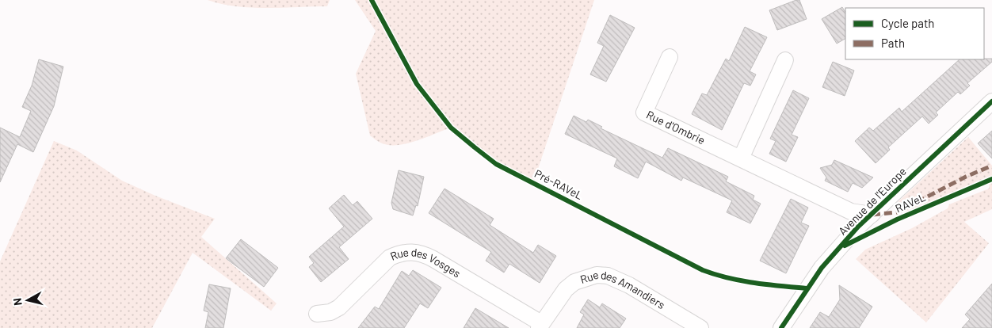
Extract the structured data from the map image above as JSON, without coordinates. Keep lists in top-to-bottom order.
{
  "streets": {
    "street": [
      "Rue d'Ombrie",
      "Avenue de l'Europe",
      "Rue des Vosges",
      "Rue des Amandiers"
    ],
    "cycle path": ["Pré-RAVeL", "RAVeL"]
  },
  "crossings": [
    ["Rue d'Ombrie", "Avenue de l'Europe"],
    ["Rue des Vosges", "Rue des Amandiers"]
  ],
  "legend": ["Cycle path", "Path"],
  "north": "left"
}
